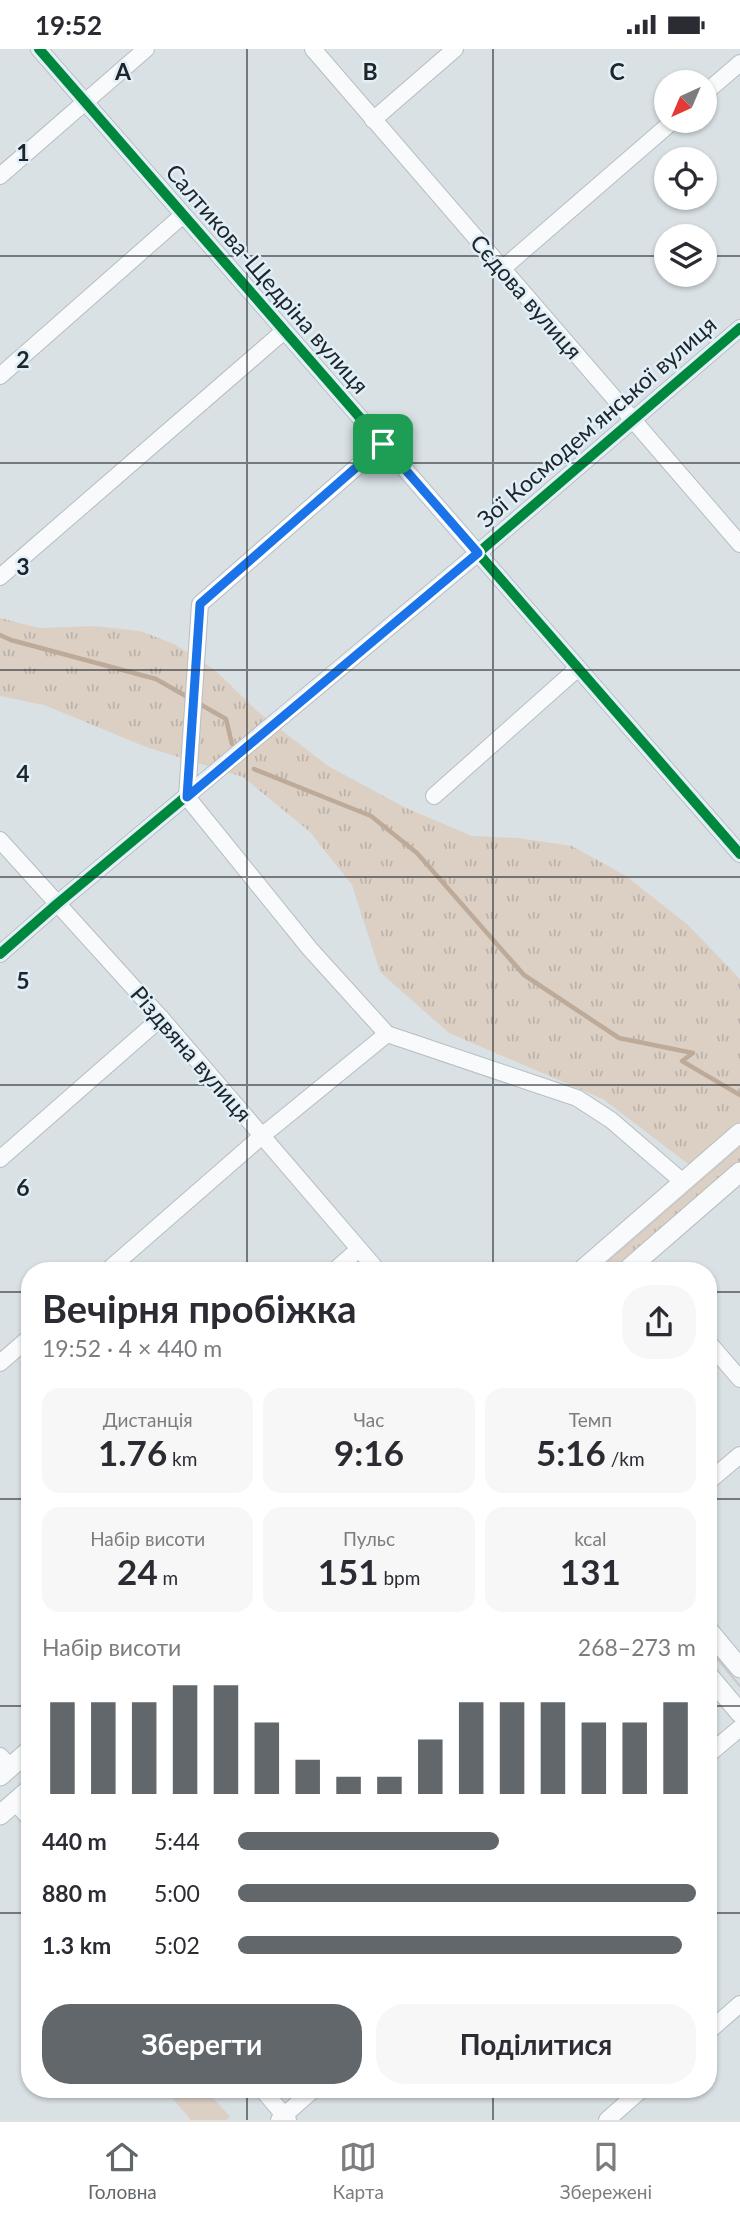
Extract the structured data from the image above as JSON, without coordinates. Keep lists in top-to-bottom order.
{
  "streets": {
    "street": [
      "Салтикова-Щедріна вулиця",
      "Сєдова вулиця",
      "Зої Космодем’янської вулиця",
      "Різдвяна вулиця"
    ]
  },
  "crossings": [
    ["Салтикова-Щедріна вулиця", "Зої Космодем’янської вулиця"],
    ["Сєдова вулиця", "Зої Космодем’янської вулиця"],
    ["Зої Космодем’янської вулиця", "Різдвяна вулиця"]
  ],
  "north": "bottom left",
  "page": {
    "status": "19:52",
    "heading": ["Вечірня пробіжка", "19:52 · 4 × 440 m"],
    "stats": [
      ["Дистанція", "1.76 km"],
      ["Час", "9:16"],
      ["Темп", "5:16 /km"],
      ["Набір висоти", "24 m"],
      ["Пульс", "151 bpm"],
      ["kcal", "131"]
    ],
    "chart": ["Набір висоти", "268–273 m"],
    "list": [
      {
        "name": "440 m",
        "note": "5:44"
      },
      {
        "name": "880 m",
        "note": "5:00"
      },
      {
        "name": "1.3 km",
        "note": "5:02"
      }
    ],
    "buttons": ["Зберегти", "Поділитися"],
    "tabs": ["Головна", "Карта", "Збережені"]
  },
  "grid": {
    "columns": ["A", "B", "C"],
    "rows": [
      "1",
      "2",
      "3",
      "4",
      "5",
      "6"
    ]
  }
}
